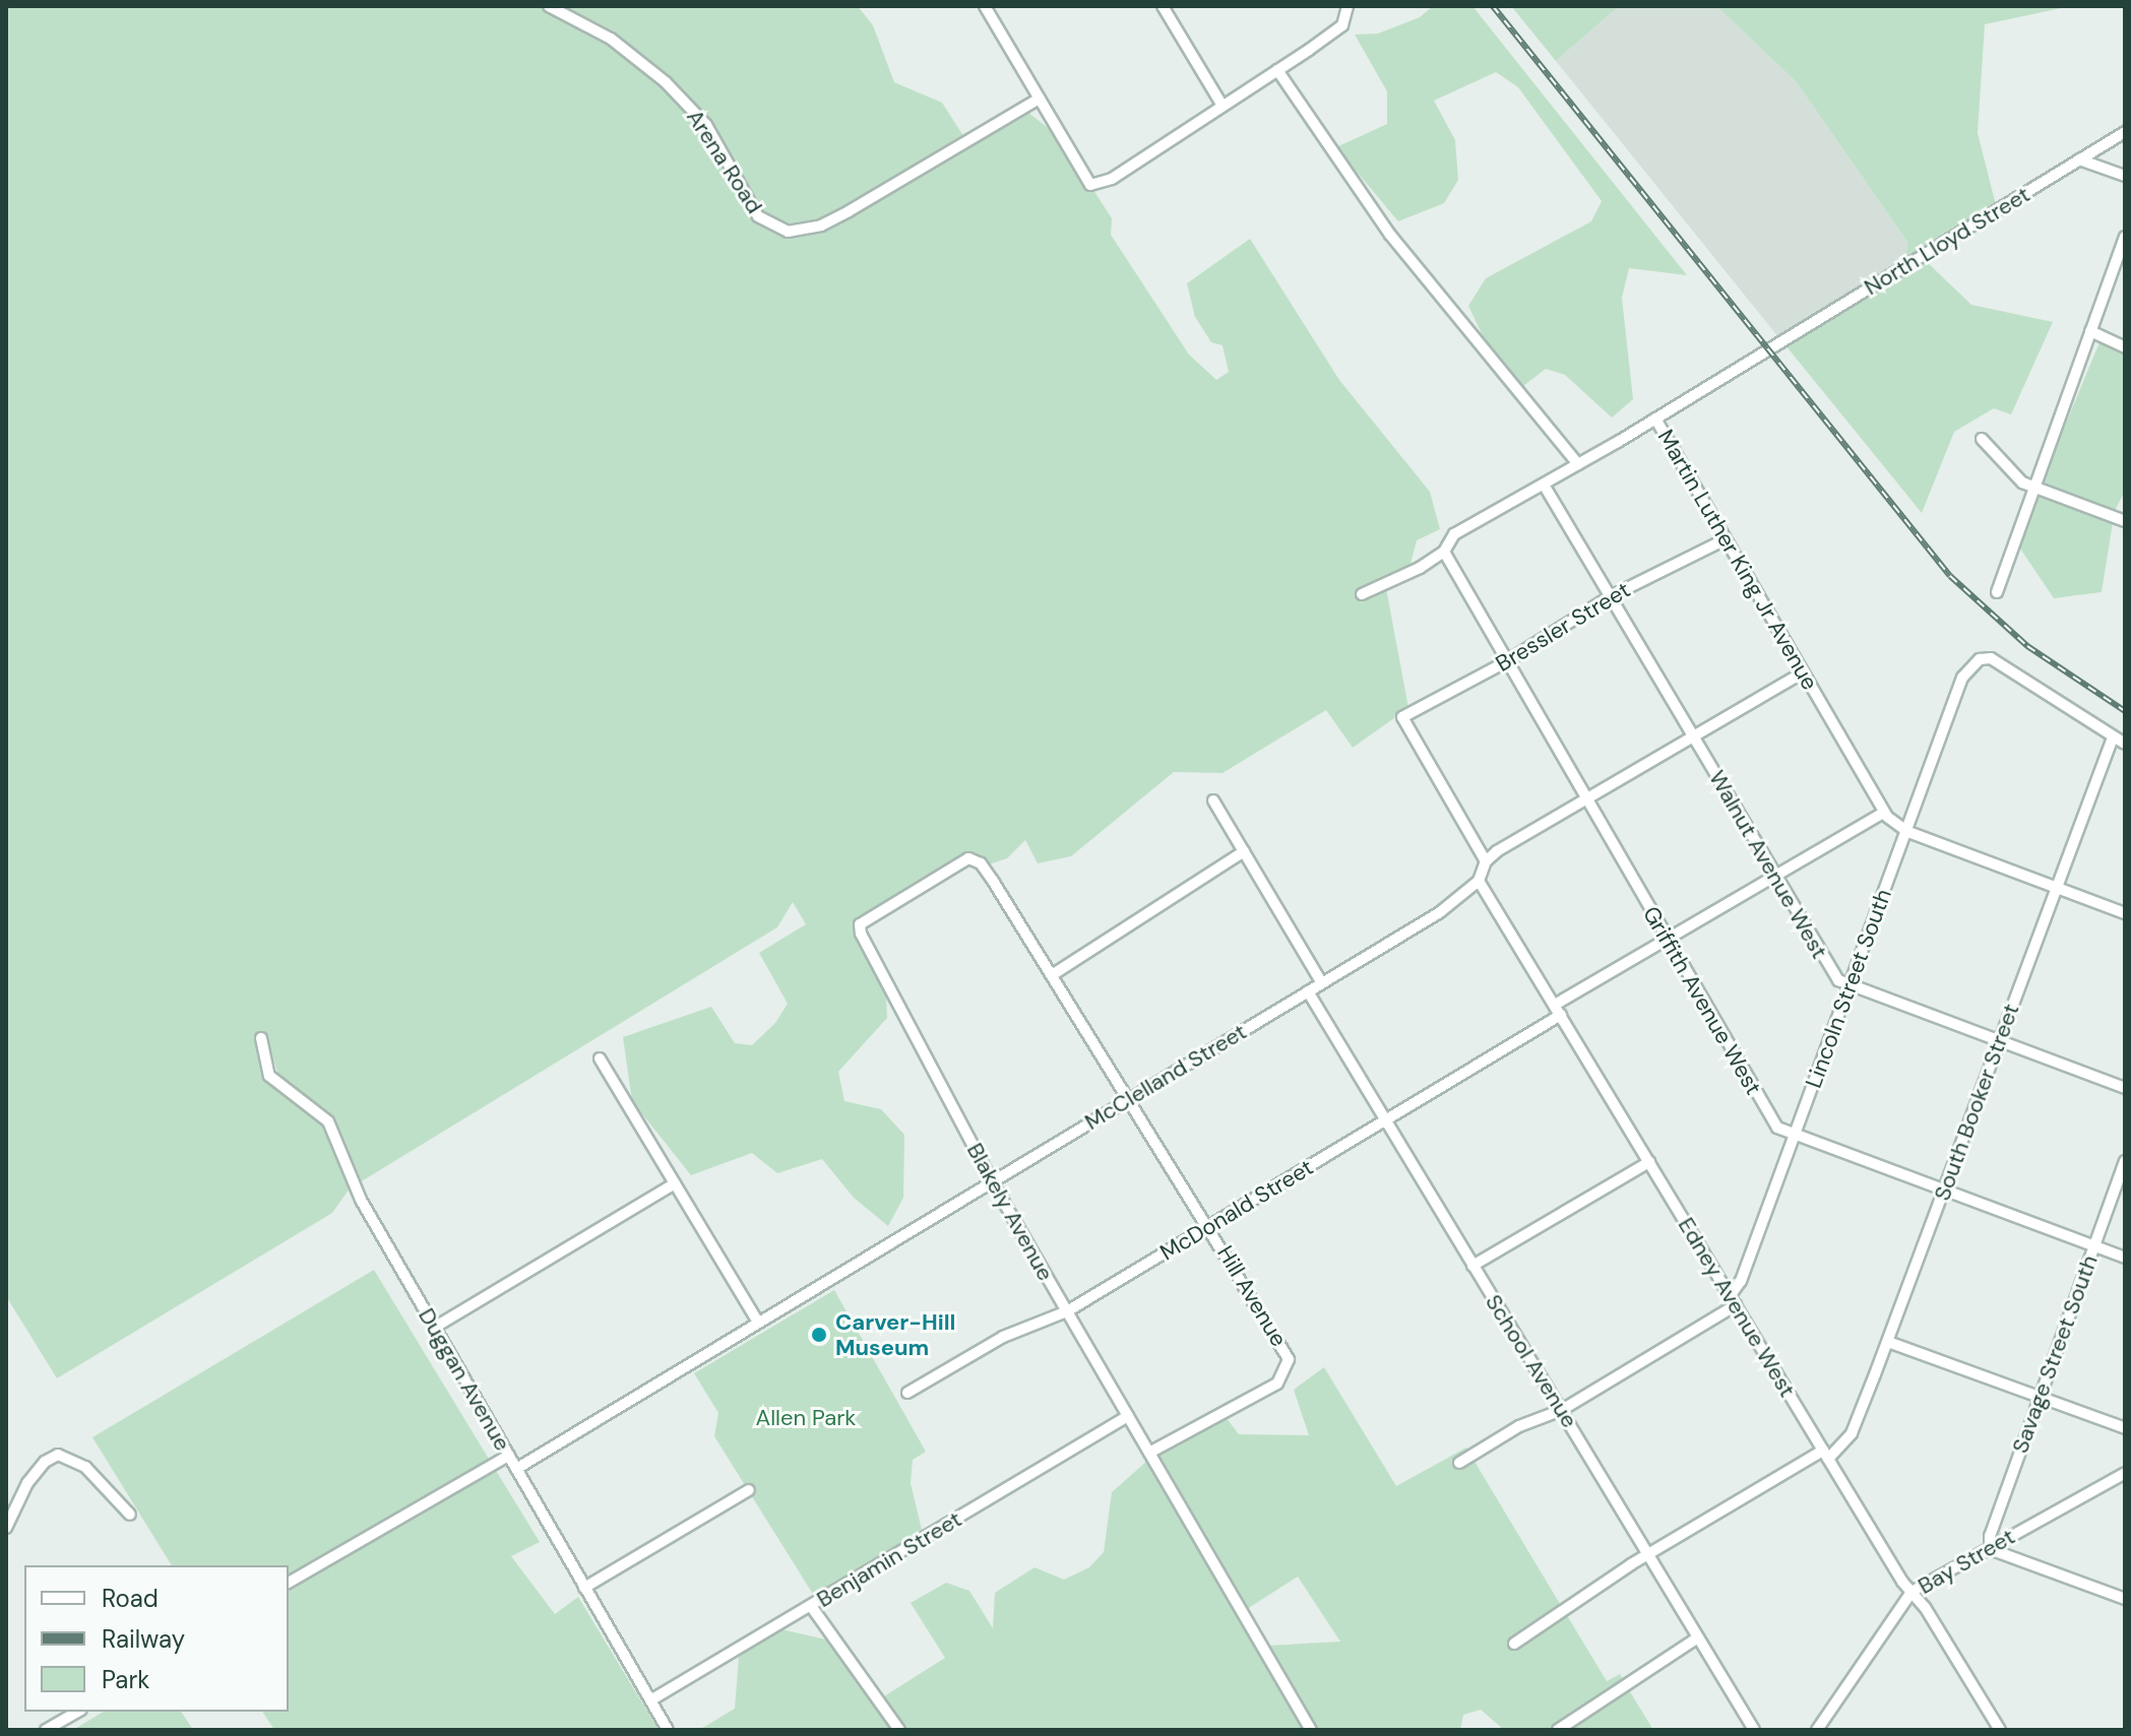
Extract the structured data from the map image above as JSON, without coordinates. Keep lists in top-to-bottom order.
{
  "streets": {
    "street": [
      "Arena Road",
      "North Lloyd Street",
      "Martin Luther King Jr Avenue",
      "Bressler Street",
      "Walnut Avenue West",
      "Lincoln Street South",
      "Griffith Avenue West",
      "McClelland Street",
      "South Booker Street",
      "McDonald Street",
      "Blakely Avenue",
      "Hill Avenue",
      "Edney Avenue West",
      "Savage Street South",
      "School Avenue",
      "Duggan Avenue",
      "Benjamin Street",
      "Bay Street"
    ]
  },
  "crossings": [
    ["North Lloyd Street", "Martin Luther King Jr Avenue"],
    ["Martin Luther King Jr Avenue", "Bressler Street"],
    ["Martin Luther King Jr Avenue", "Walnut Avenue West"],
    ["Martin Luther King Jr Avenue", "Lincoln Street South"],
    ["Martin Luther King Jr Avenue", "Griffith Avenue West"],
    ["Martin Luther King Jr Avenue", "South Booker Street"],
    ["Martin Luther King Jr Avenue", "McDonald Street"],
    ["Bressler Street", "Walnut Avenue West"],
    ["Bressler Street", "Griffith Avenue West"],
    ["Walnut Avenue West", "Lincoln Street South"],
    ["Walnut Avenue West", "South Booker Street"],
    ["Walnut Avenue West", "McDonald Street"],
    ["Lincoln Street South", "Griffith Avenue West"],
    ["Lincoln Street South", "South Booker Street"],
    ["Lincoln Street South", "Edney Avenue West"],
    ["Griffith Avenue West", "South Booker Street"],
    ["Griffith Avenue West", "McDonald Street"],
    ["Griffith Avenue West", "Savage Street South"],
    ["McClelland Street", "Blakely Avenue"],
    ["McClelland Street", "Hill Avenue"],
    ["McClelland Street", "Edney Avenue West"],
    ["McClelland Street", "School Avenue"],
    ["McClelland Street", "Duggan Avenue"],
    ["South Booker Street", "Edney Avenue West"],
    ["South Booker Street", "School Avenue"],
    ["McDonald Street", "Blakely Avenue"],
    ["McDonald Street", "Hill Avenue"],
    ["McDonald Street", "Edney Avenue West"],
    ["McDonald Street", "School Avenue"],
    ["Blakely Avenue", "Hill Avenue"],
    ["Blakely Avenue", "Benjamin Street"],
    ["Edney Avenue West", "Bay Street"],
    ["Savage Street South", "Bay Street"],
    ["Duggan Avenue", "Benjamin Street"]
  ],
  "parks": ["Allen Park"],
  "places": ["Carver-Hill Museum"],
  "legend": ["Road", "Railway", "Park"]
}
